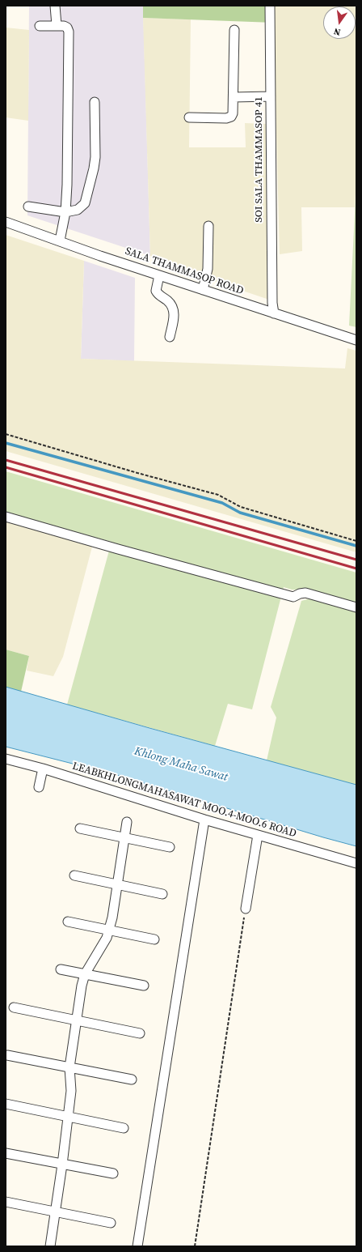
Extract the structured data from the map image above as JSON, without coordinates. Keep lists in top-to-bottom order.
{
  "streets": {
    "street": ["SOI SALA THAMMASOP 41", "SALA THAMMASOP ROAD", "LEABKHLONGMAHASAWAT MOO.4-MOO.6 ROAD"]
  },
  "crossings": [
    ["SOI SALA THAMMASOP 41", "SALA THAMMASOP ROAD"]
  ],
  "water": ["Khlong Maha Sawat"],
  "north": "bottom"
}
